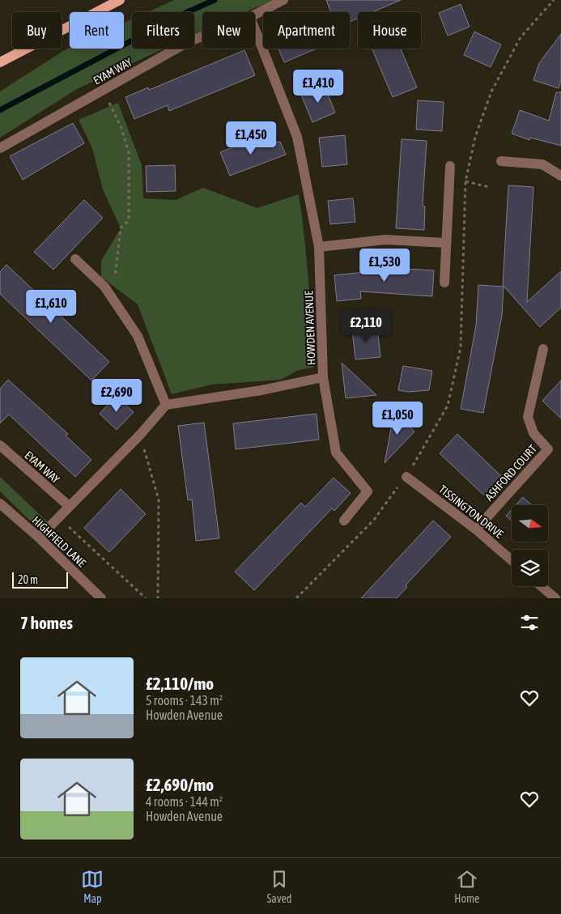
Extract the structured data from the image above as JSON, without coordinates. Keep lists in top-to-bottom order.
{
  "streets": {
    "street": [
      "EYAM WAY",
      "HOWDEN AVENUE",
      "ASHFORD COURT",
      "TISSINGTON DRIVE",
      "HIGHFIELD LANE"
    ]
  },
  "crossings": [
    ["ASHFORD COURT", "TISSINGTON DRIVE"]
  ],
  "scale_bar": "20 m",
  "north": "right",
  "page": {
    "chip": [
      "Buy",
      "Rent",
      "Filters",
      "New",
      "Apartment",
      "House"
    ],
    "price": [
      "£1,410",
      "£1,450",
      "£1,530",
      "£1,610",
      "£2,110",
      "£2,690",
      "£1,050"
    ],
    "scale": "20 m",
    "heading": "7 homes",
    "list": [
      {
        "name": "£2,110/mo",
        "note": "5 rooms · 143 m² · Howden Avenue"
      },
      {
        "name": "£2,690/mo",
        "note": "4 rooms · 144 m² · Howden Avenue"
      }
    ],
    "tabs": ["Map", "Saved", "Home"]
  }
}
